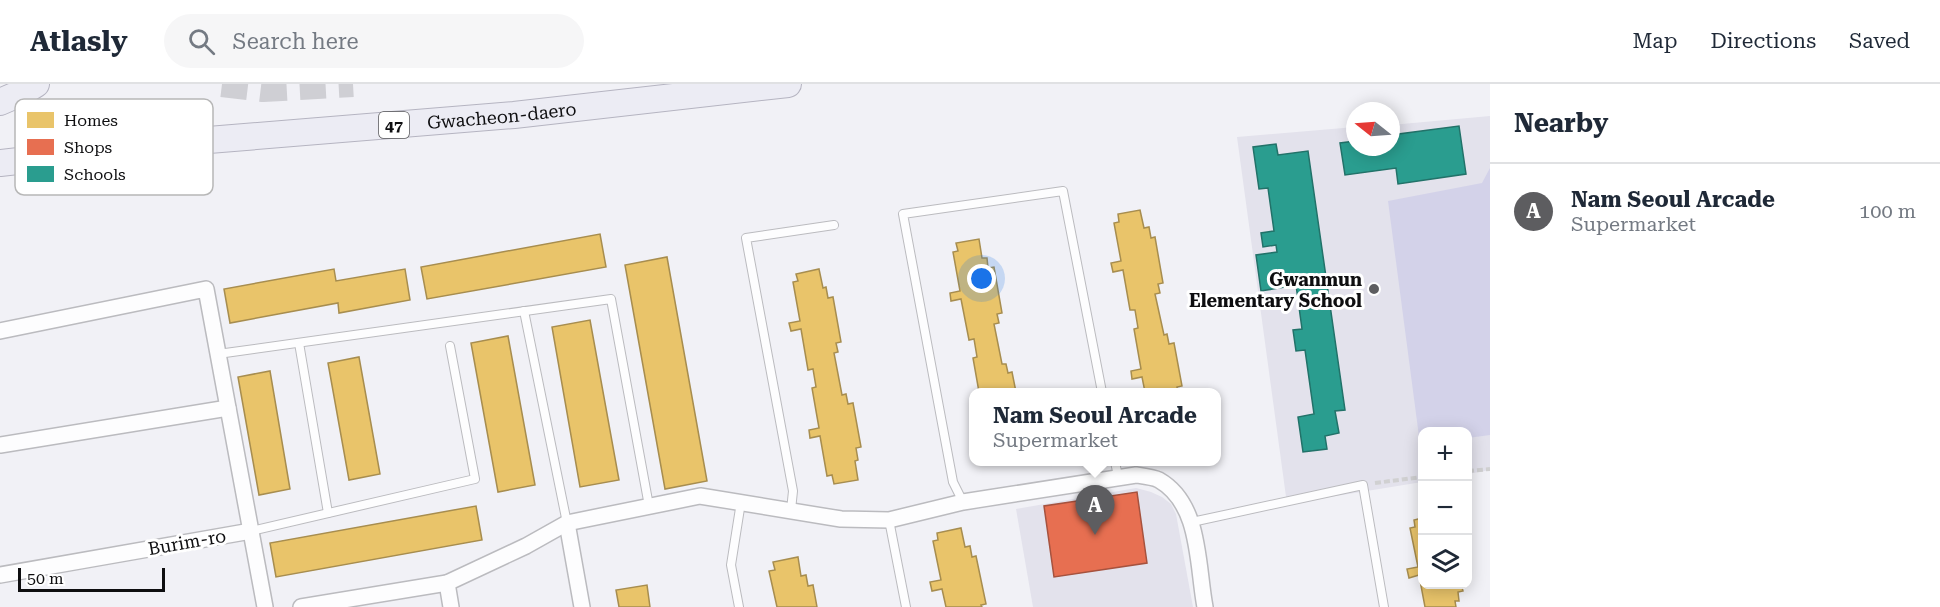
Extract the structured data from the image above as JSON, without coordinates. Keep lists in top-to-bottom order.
{
  "streets": {
    "highway": ["Gwacheon-daero", "47"],
    "street": ["Burim-ro"]
  },
  "places": ["Gwanmun Elementary School"],
  "legend": ["Homes", "Shops", "Schools"],
  "scale_bar": "50 m",
  "north": "left",
  "page": {
    "header": "Atlasly",
    "search": "Search here",
    "nav": ["Map", "Directions", "Saved"],
    "heading": "Nearby",
    "list": [
      {
        "mark": "A",
        "name": "Nam Seoul Arcade",
        "note": "Supermarket",
        "value": "100 m"
      }
    ],
    "popup": ["Nam Seoul Arcade", "Supermarket"],
    "map_buttons": ["+", "−"],
    "pins": "A",
    "scale": "50 m"
  }
}
